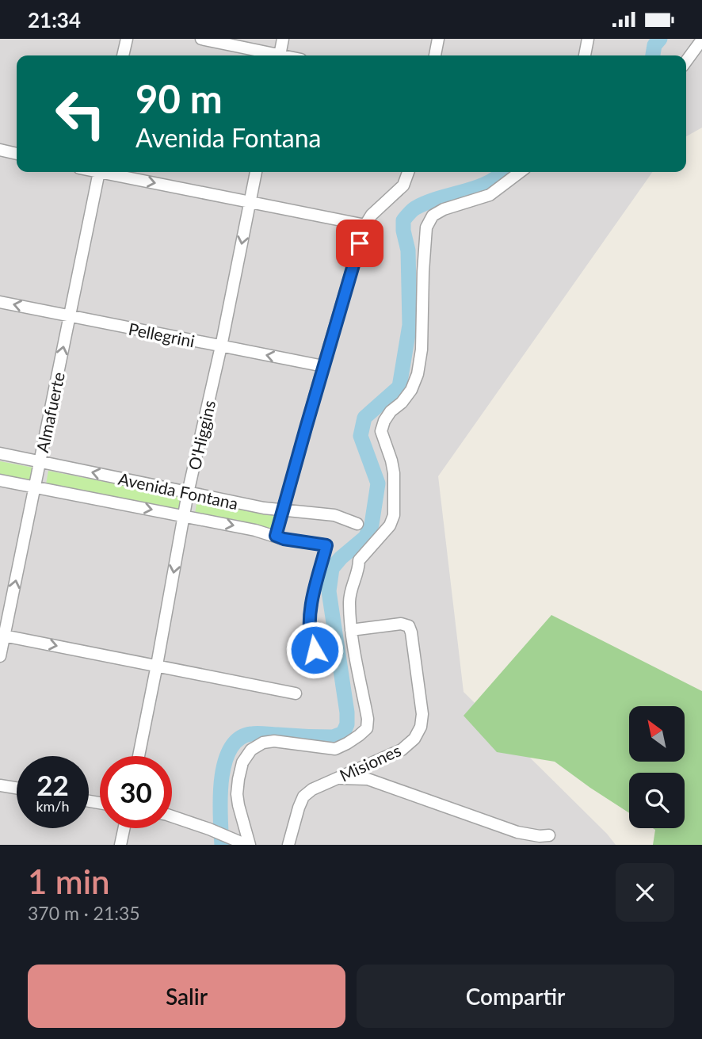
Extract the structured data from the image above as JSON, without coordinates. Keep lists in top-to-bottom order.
{
  "streets": {
    "street": [
      "Pellegrini",
      "Almafuerte",
      "O'Higgins",
      "Avenida Fontana",
      "Misiones"
    ]
  },
  "crossings": [
    ["Pellegrini", "Almafuerte"],
    ["Pellegrini", "O'Higgins"],
    ["Almafuerte", "Avenida Fontana"],
    ["O'Higgins", "Avenida Fontana"]
  ],
  "one_way": ["Pellegrini", "Almafuerte", "O'Higgins"],
  "north": "top left",
  "page": {
    "status": "21:34",
    "turn": ["90 m", "Avenida Fontana"],
    "speed": "22 km/h",
    "limit": "30",
    "heading": ["1 min", "370 m · 21:35"],
    "buttons": ["Salir", "Compartir"]
  }
}
